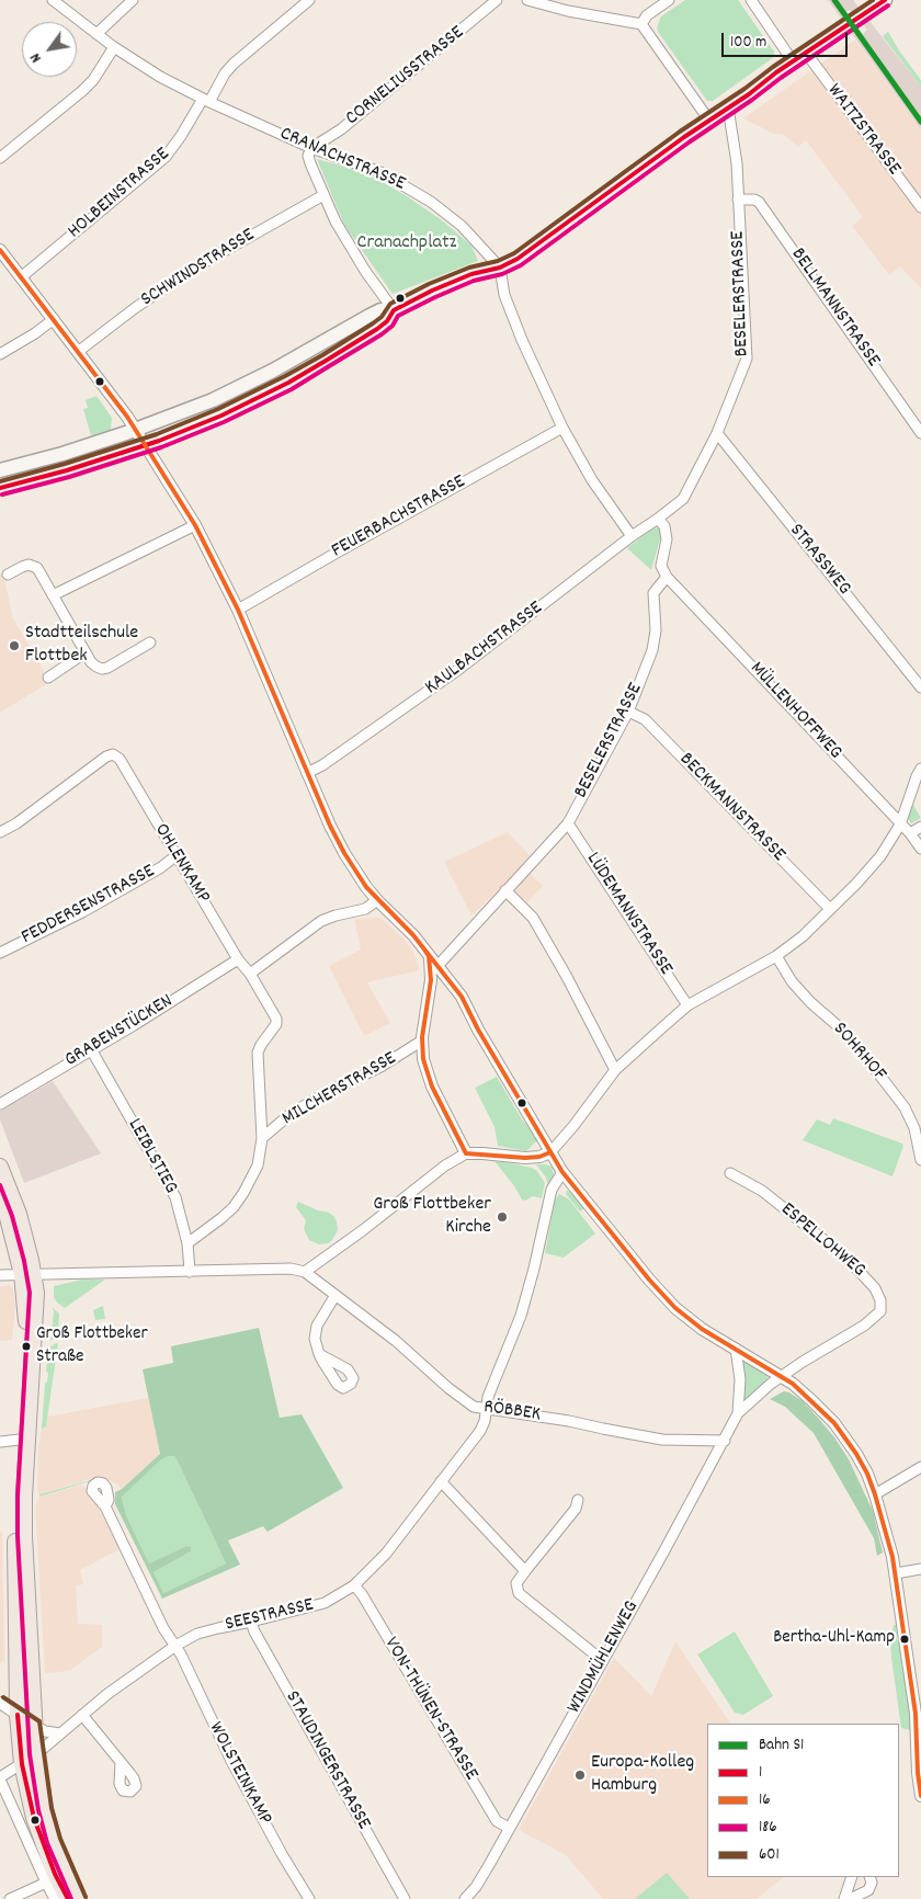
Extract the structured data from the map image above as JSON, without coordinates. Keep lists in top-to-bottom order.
{
  "streets": {
    "street": [
      "CORNELIUSSTRASSE",
      "WAITZSTRASSE",
      "CRANACHSTRASSE",
      "HOLBEINSTRASSE",
      "SCHWINDSTRASSE",
      "BESELERSTRASSE",
      "BELLMANNSTRASSE",
      "FEUERBACHSTRASSE",
      "STRASSWEG",
      "KAULBACHSTRASSE",
      "MÜLLENHOFFWEG",
      "BECKMANNSTRASSE",
      "OHLENKAMP",
      "FEDDERSENSTRASSE",
      "LÜDEMANNSTRASSE",
      "GRABENSTÜCKEN",
      "SOHRHOF",
      "MILCHERSTRASSE",
      "LEIBLSTIEG",
      "ESPELLOHWEG",
      "RÖBBEK",
      "SEESTRASSE",
      "WINDMÜHLENWEG",
      "VON-THÜNEN-STRASSE",
      "STAUDINGERSTRASSE",
      "WOLSTEINKAMP"
    ]
  },
  "crossings": [
    ["CORNELIUSSTRASSE", "CRANACHSTRASSE"],
    ["CRANACHSTRASSE", "HOLBEINSTRASSE"],
    ["BESELERSTRASSE", "BELLMANNSTRASSE"],
    ["BESELERSTRASSE", "STRASSWEG"],
    ["BESELERSTRASSE", "KAULBACHSTRASSE"],
    ["BESELERSTRASSE", "MÜLLENHOFFWEG"],
    ["BESELERSTRASSE", "BECKMANNSTRASSE"],
    ["BESELERSTRASSE", "LÜDEMANNSTRASSE"],
    ["OHLENKAMP", "FEDDERSENSTRASSE"],
    ["OHLENKAMP", "GRABENSTÜCKEN"],
    ["OHLENKAMP", "MILCHERSTRASSE"],
    ["GRABENSTÜCKEN", "LEIBLSTIEG"],
    ["MILCHERSTRASSE", "LEIBLSTIEG"],
    ["ESPELLOHWEG", "WINDMÜHLENWEG"],
    ["RÖBBEK", "SEESTRASSE"],
    ["RÖBBEK", "WINDMÜHLENWEG"],
    ["SEESTRASSE", "VON-THÜNEN-STRASSE"],
    ["SEESTRASSE", "STAUDINGERSTRASSE"],
    ["SEESTRASSE", "WOLSTEINKAMP"],
    ["WINDMÜHLENWEG", "VON-THÜNEN-STRASSE"]
  ],
  "parks": ["Cranachplatz"],
  "places": [
    "Stadtteilschule Flottbek",
    "Groß Flottbeker Kirche",
    "Groß Flottbeker Straße",
    "Bertha-Uhl-Kamp",
    "Europa-Kolleg Hamburg"
  ],
  "lines": [
    "rail line S1",
    "transit line 1",
    "transit line 601",
    "transit line 186",
    "transit line 16"
  ],
  "legend": [
    "Bahn S1",
    "1",
    "16",
    "186",
    "601"
  ],
  "scale_bar": "100 m",
  "north": "bottom left"
}
